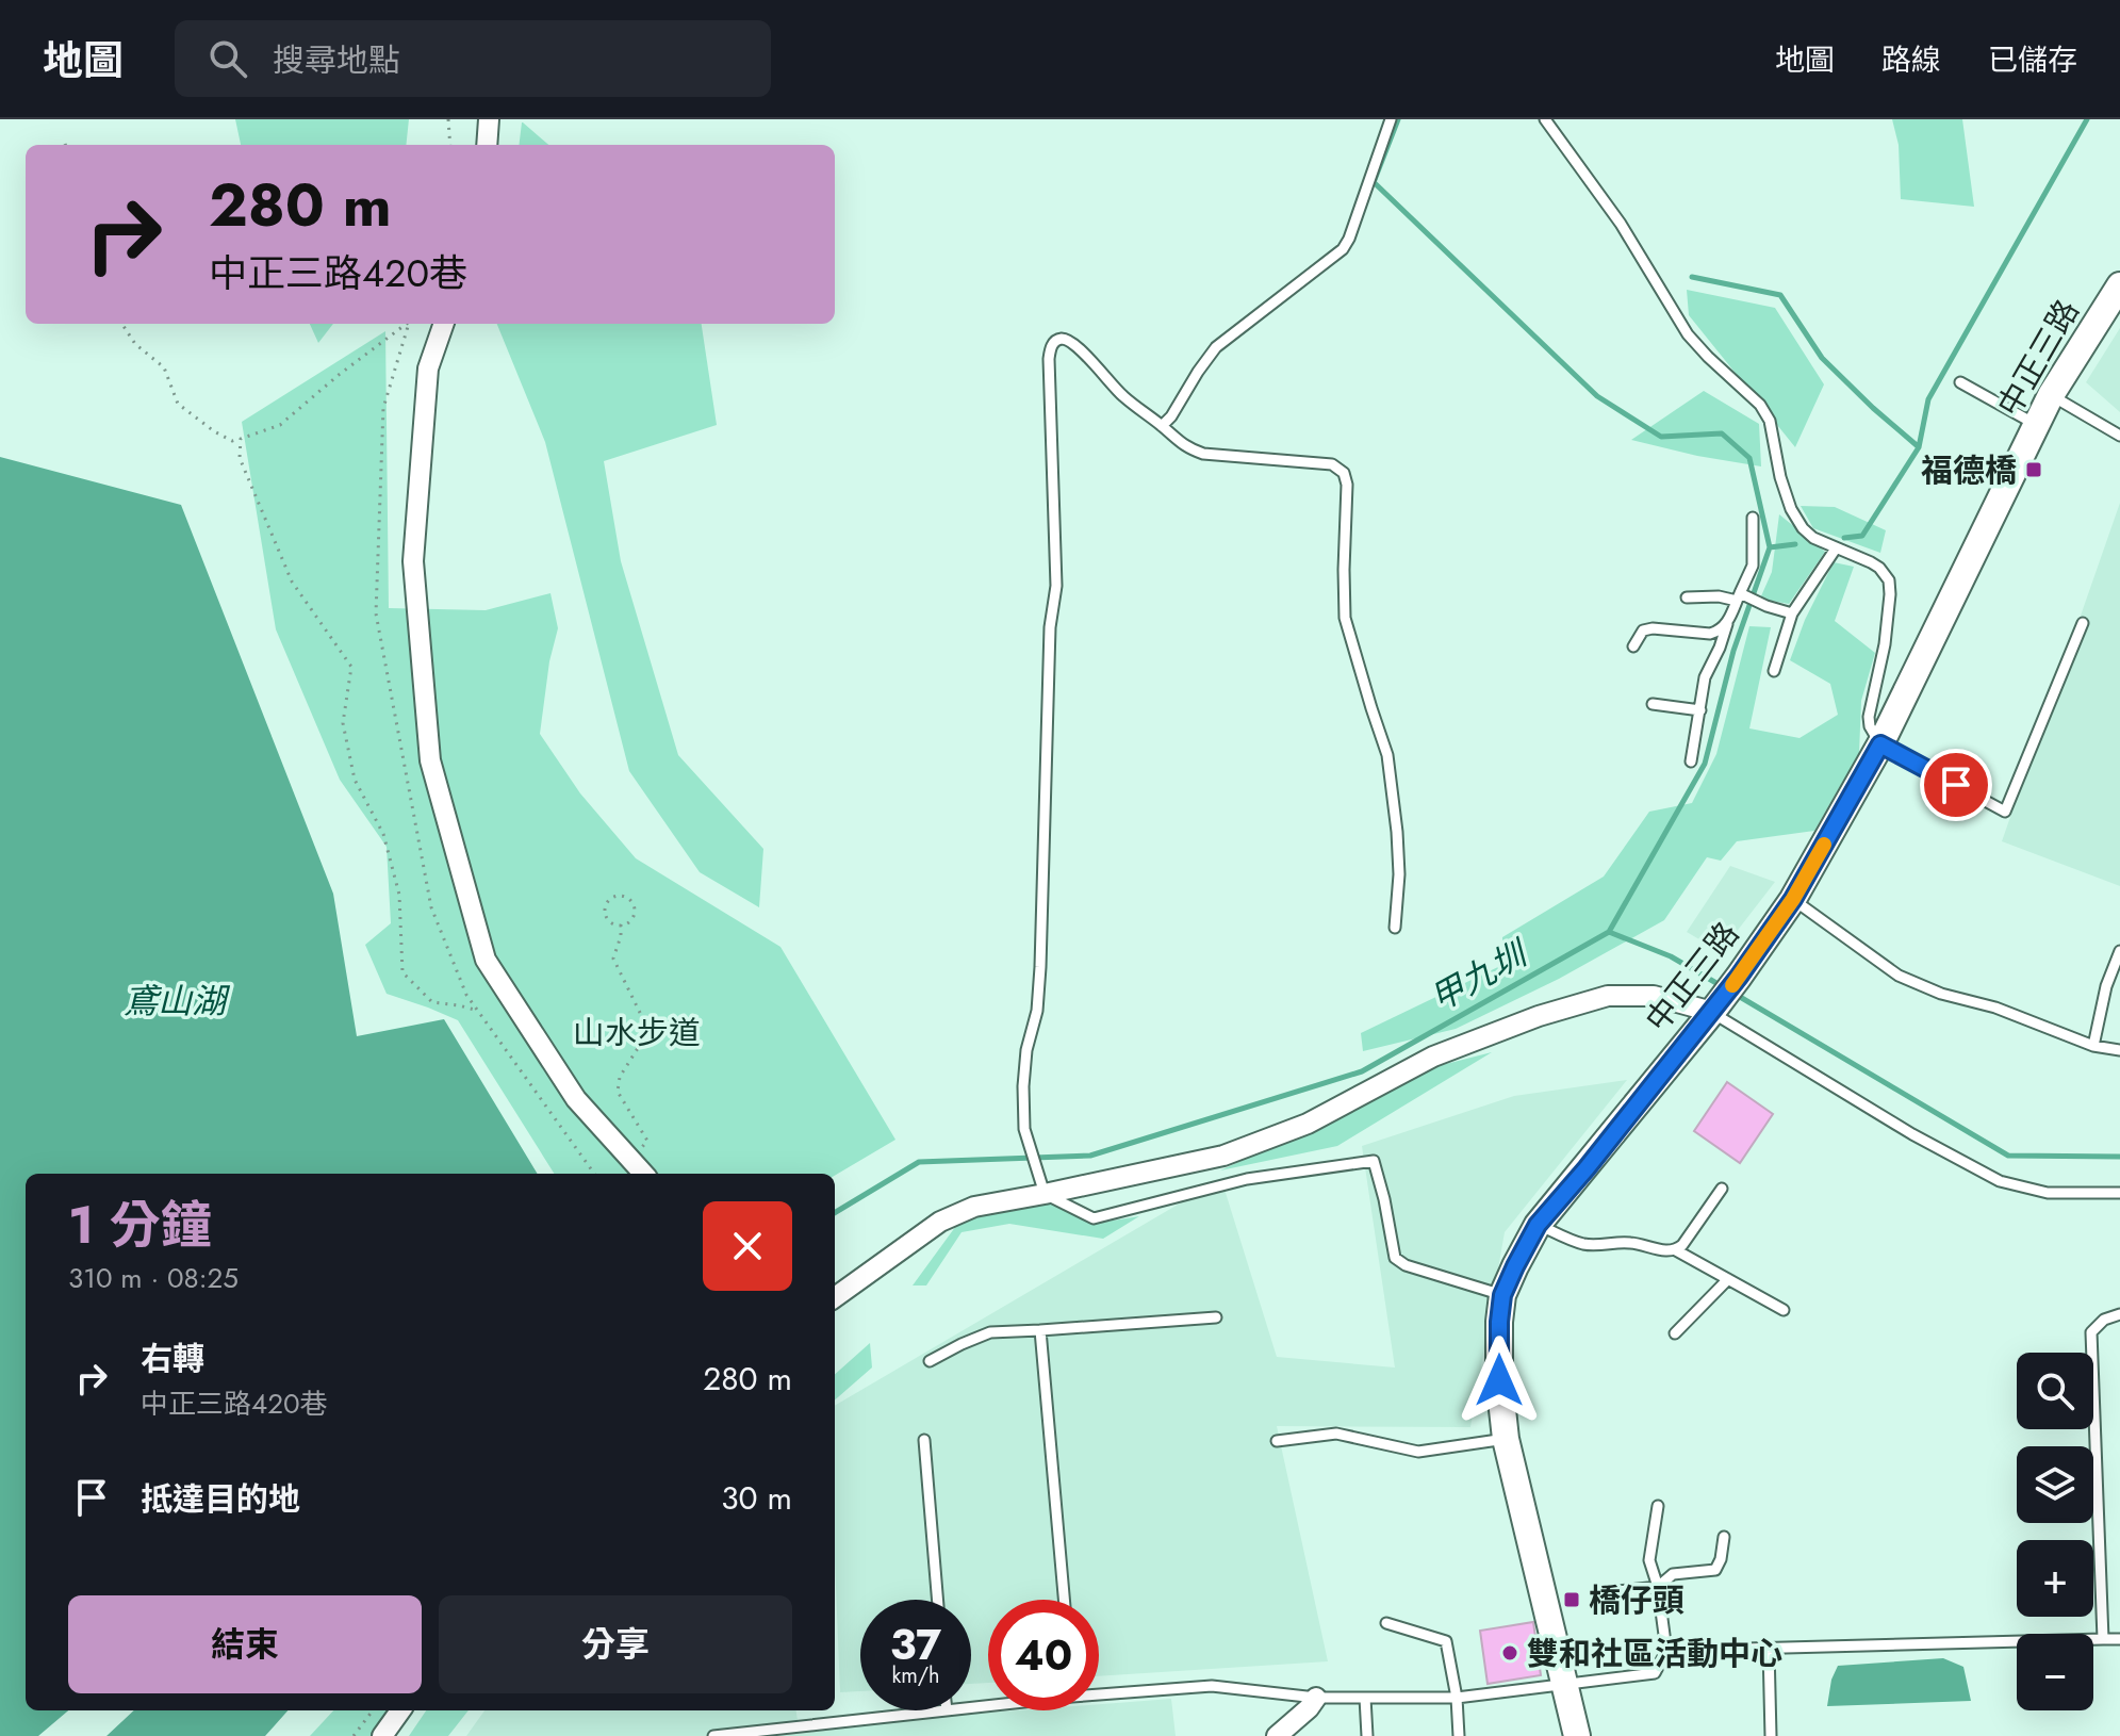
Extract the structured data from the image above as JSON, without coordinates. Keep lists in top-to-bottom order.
{
  "streets": {
    "street": ["中正三路"]
  },
  "water": ["甲九圳", "鳶山湖"],
  "parks": ["山水步道"],
  "places": {
    "transit": ["福德橋", "橋仔頭"],
    "other": ["雙和社區活動中心"]
  },
  "page": {
    "header": "地圖",
    "search": "搜尋地點",
    "nav": ["地圖", "路線", "已儲存"],
    "turn": ["280 m", "中正三路420巷"],
    "heading": ["1 分鐘", "310 m · 08:25"],
    "list": [
      {
        "name": "右轉",
        "note": "中正三路420巷",
        "value": "280 m"
      },
      {
        "name": "抵達目的地",
        "value": "30 m"
      }
    ],
    "map_buttons": ["+", "−"],
    "buttons": ["結束", "分享"],
    "speed": "37 km/h",
    "limit": "40"
  }
}
